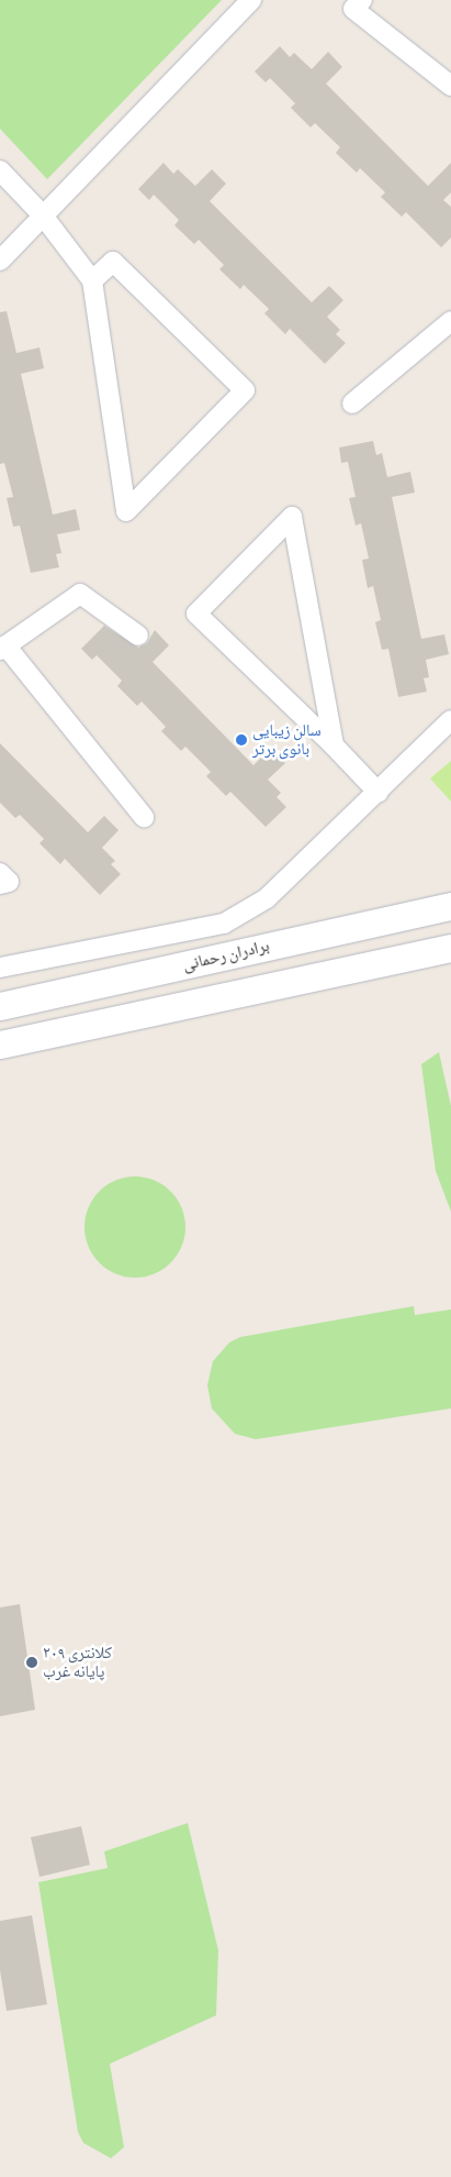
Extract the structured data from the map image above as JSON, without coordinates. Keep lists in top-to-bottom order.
{
  "streets": {
    "main road": ["برادران رحمانی"]
  },
  "places": ["سالن زیبایی بانوی برتر", "کلانتری ۲۰۹ پایانه غرب"]
}
